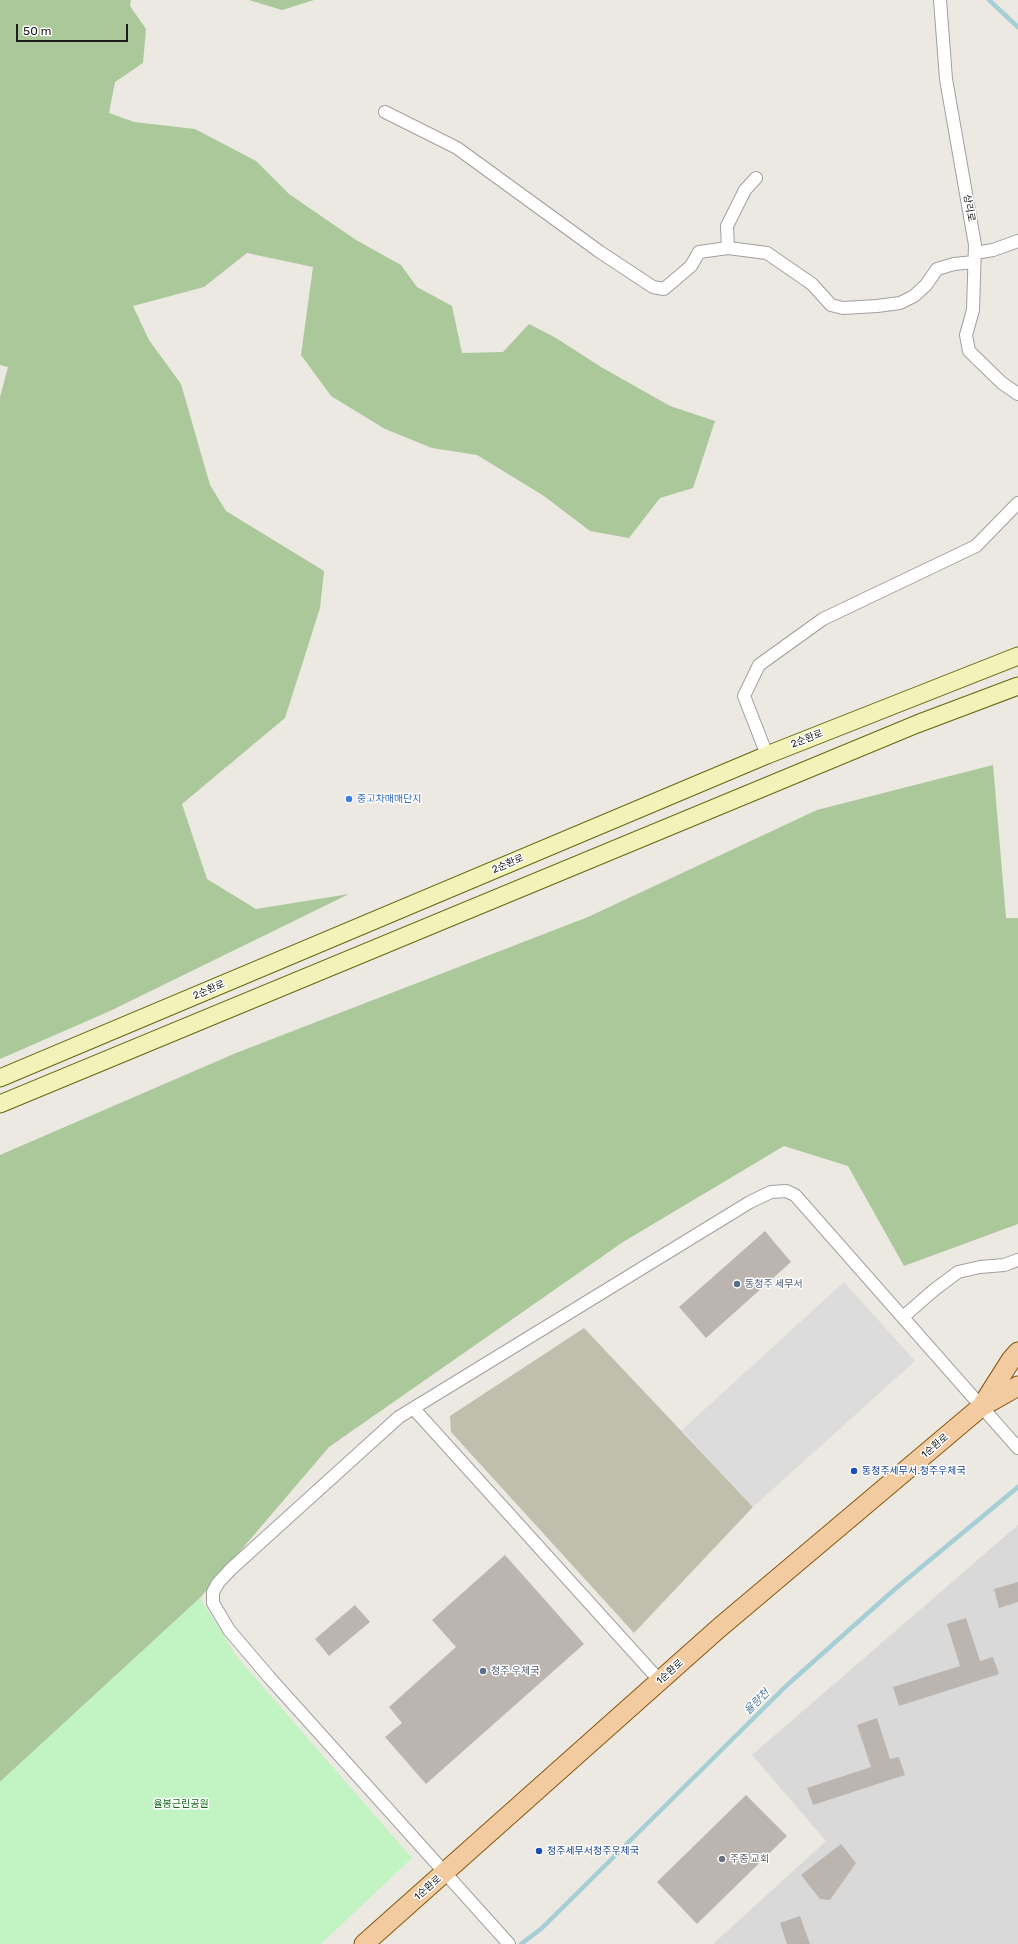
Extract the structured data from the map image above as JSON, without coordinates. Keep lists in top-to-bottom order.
{
  "streets": {
    "main road": ["1순환로"],
    "street": ["상리로", "2순환로"]
  },
  "water": ["율량천"],
  "parks": ["율봉근린공원"],
  "places": [
    "중고차매매단지",
    "동청주 세무서",
    "동청주세무서.청주우체국",
    "청주 우체국",
    "청주세무서청주우체국",
    "주중 교회"
  ],
  "scale_bar": "50 m"
}
